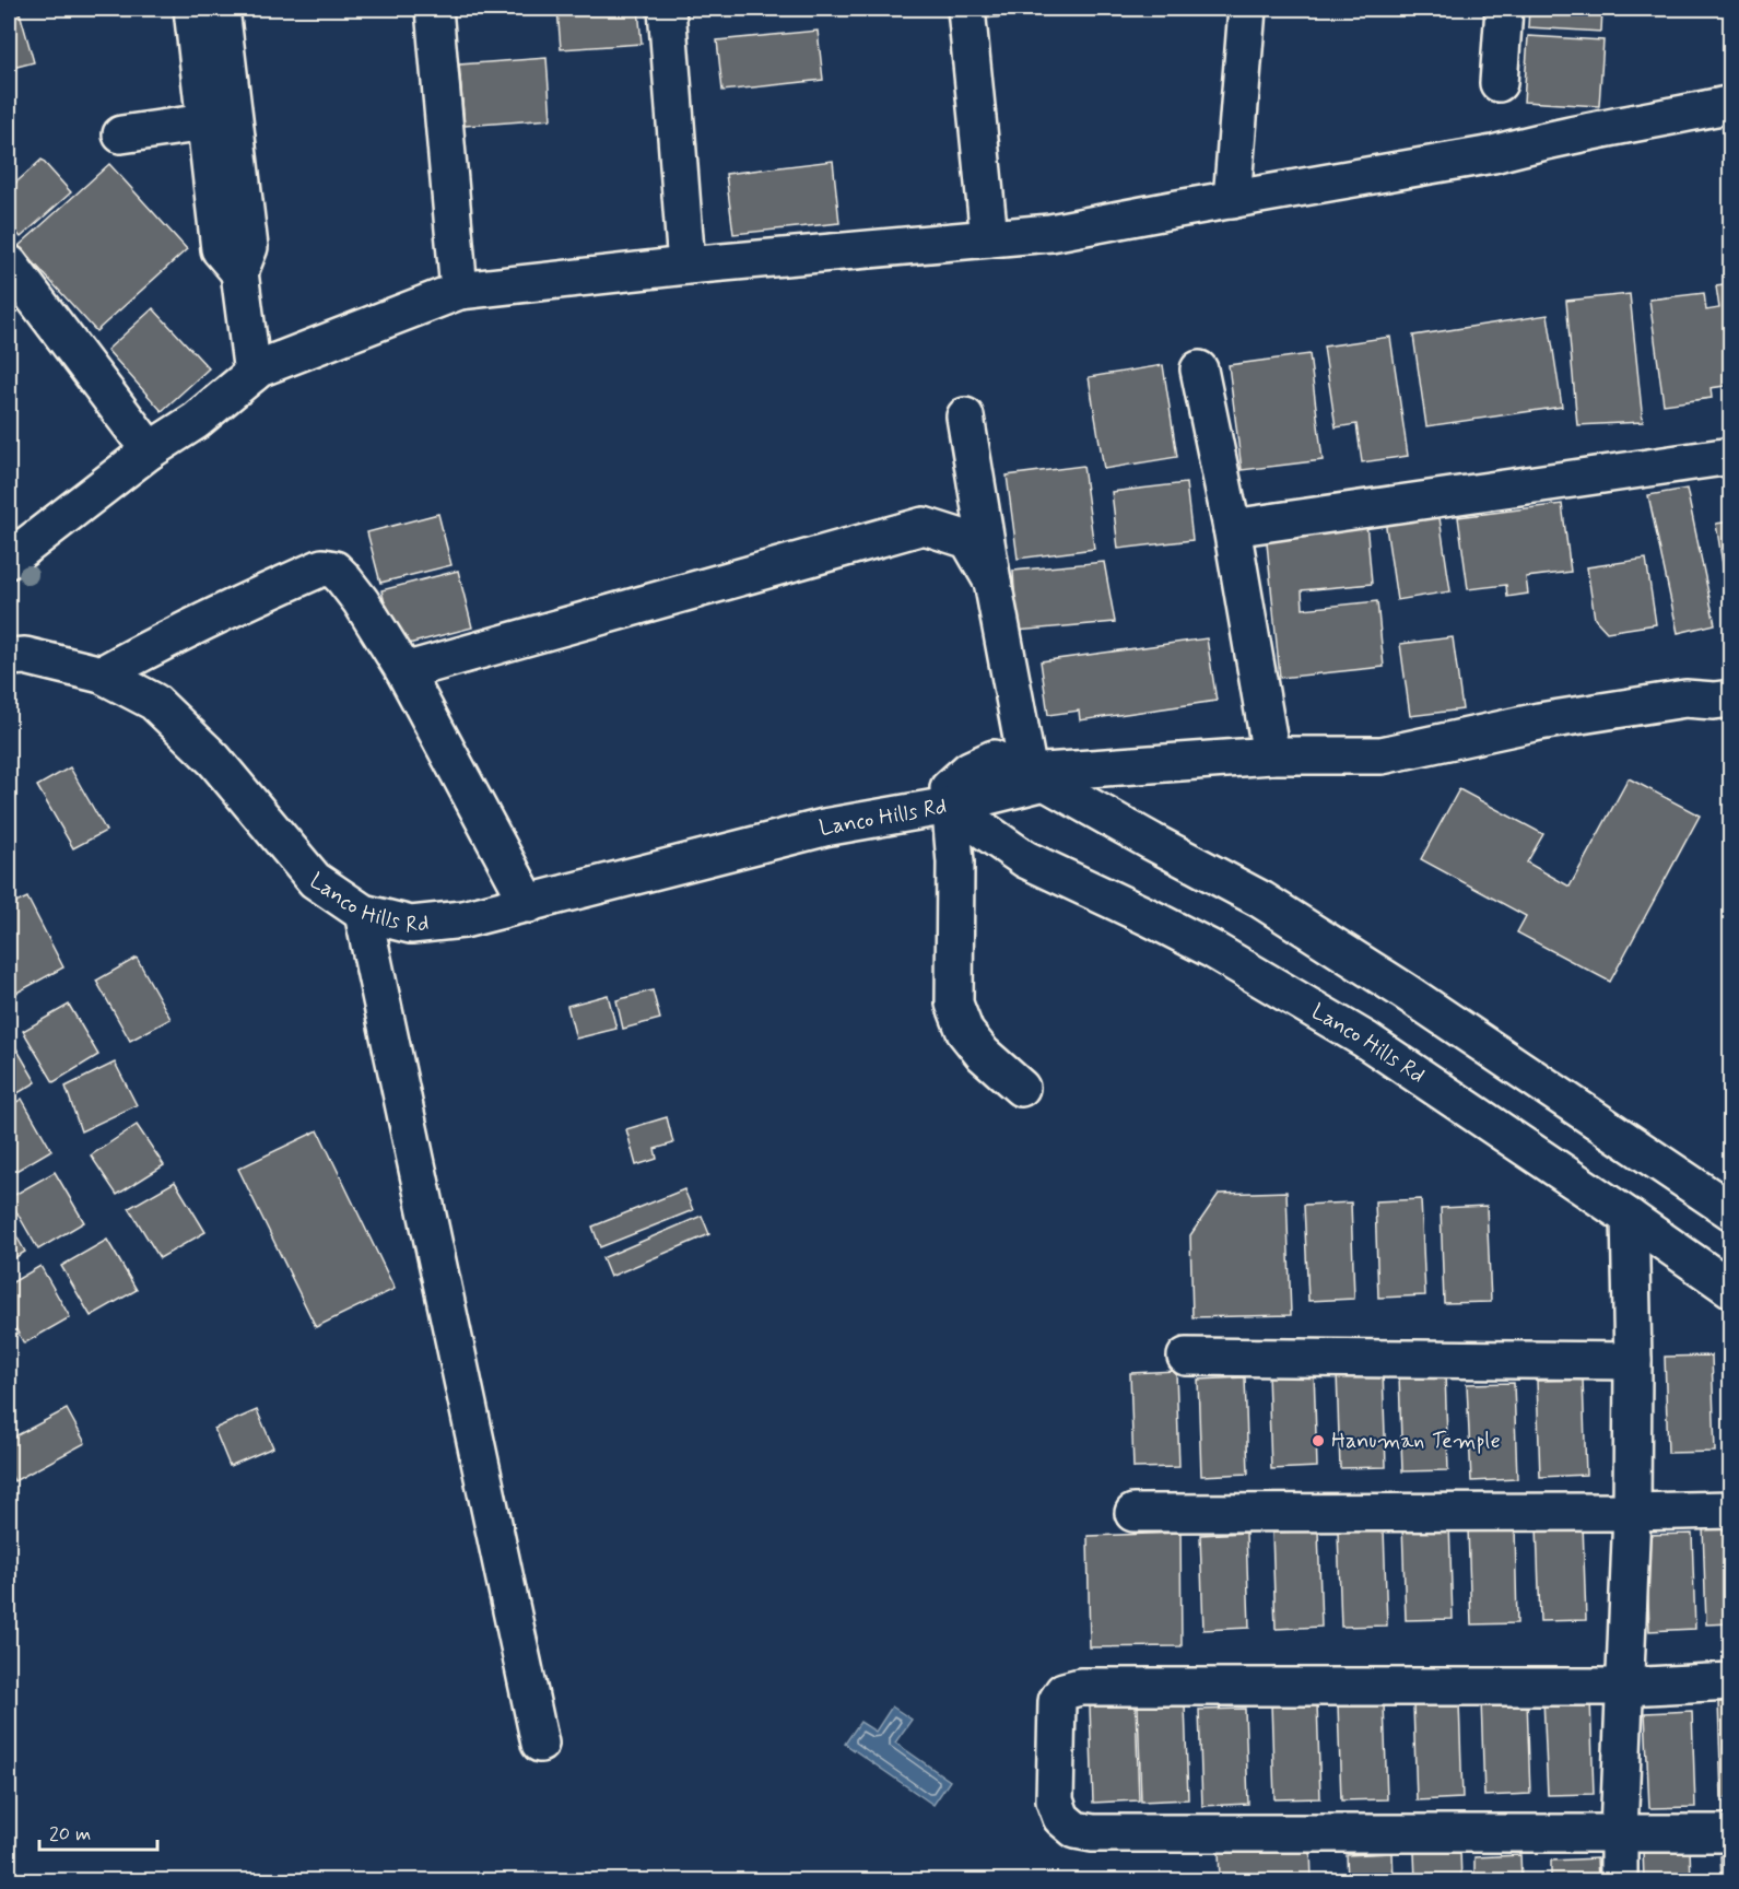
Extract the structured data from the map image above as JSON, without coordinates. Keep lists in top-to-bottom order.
{
  "streets": {
    "street": ["Lanco Hills Rd"]
  },
  "places": ["Hanuman Temple"],
  "scale_bar": "20 m"
}
